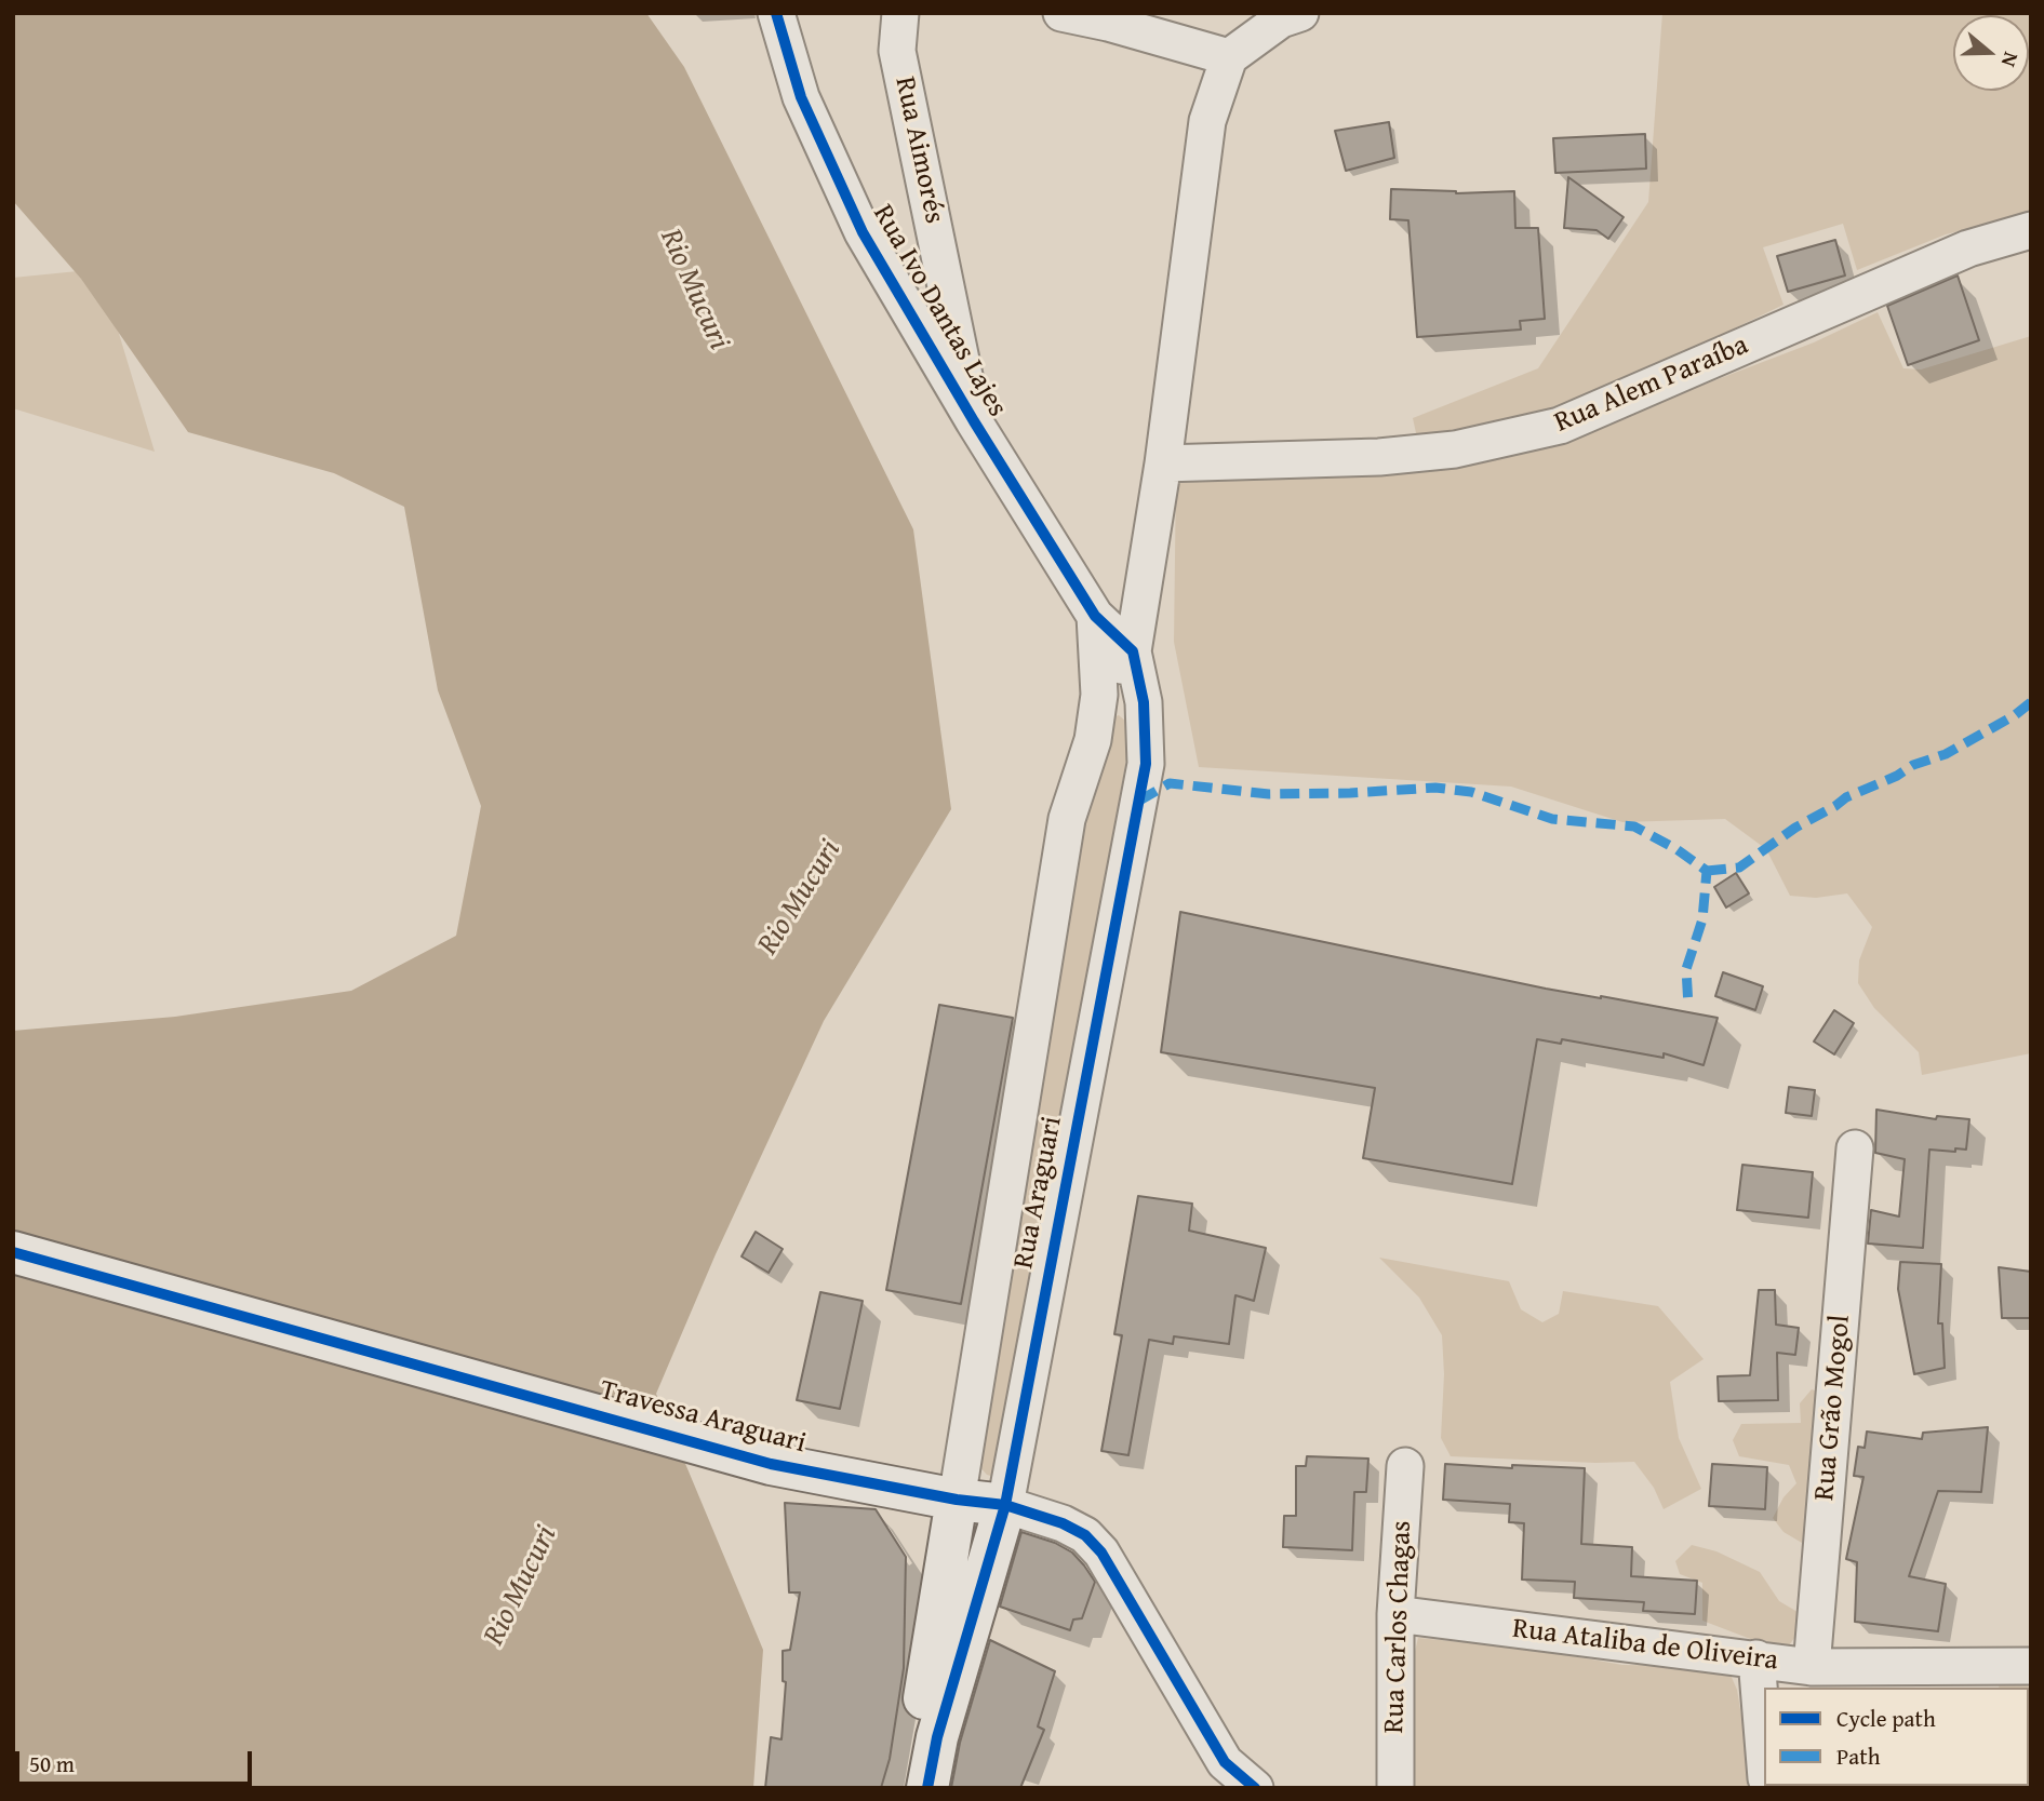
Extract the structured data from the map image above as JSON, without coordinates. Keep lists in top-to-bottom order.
{
  "streets": {
    "street": [
      "Rua Aimorés",
      "Rua Ivo Dantas Lajes",
      "Rua Alem Paraíba",
      "Rua Araguari",
      "Rua Grão Mogol",
      "Travessa Araguari",
      "Rua Carlos Chagas",
      "Rua Ataliba de Oliveira"
    ]
  },
  "crossings": [
    ["Rua Aimorés", "Rua Ivo Dantas Lajes"],
    ["Rua Ivo Dantas Lajes", "Rua Araguari"],
    ["Rua Araguari", "Travessa Araguari"],
    ["Rua Grão Mogol", "Rua Ataliba de Oliveira"],
    ["Rua Carlos Chagas", "Rua Ataliba de Oliveira"]
  ],
  "water": ["Rio Mucuri"],
  "legend": ["Cycle path", "Path"],
  "scale_bar": "50 m",
  "north": "right"
}
